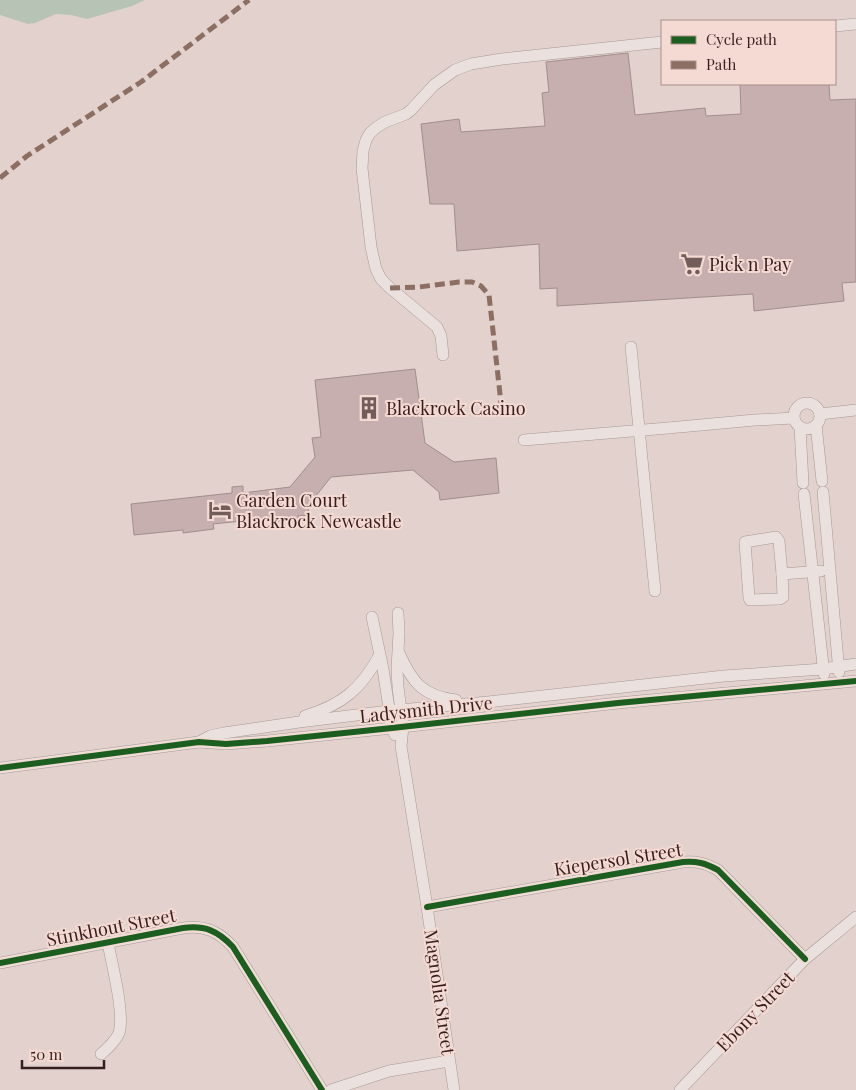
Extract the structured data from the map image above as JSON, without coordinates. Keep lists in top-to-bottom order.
{
  "streets": {
    "street": [
      "Ladysmith Drive",
      "Kiepersol Street",
      "Stinkhout Street",
      "Magnolia Street",
      "Ebony Street"
    ]
  },
  "crossings": [
    ["Ladysmith Drive", "Magnolia Street"],
    ["Kiepersol Street", "Magnolia Street"],
    ["Kiepersol Street", "Ebony Street"]
  ],
  "places": {
    "supermarket": ["Pick n Pay"],
    "building": ["Blackrock Casino"],
    "hotel": ["Garden Court Blackrock Newcastle"]
  },
  "legend": ["Cycle path", "Path"],
  "scale_bar": "50 m"
}
